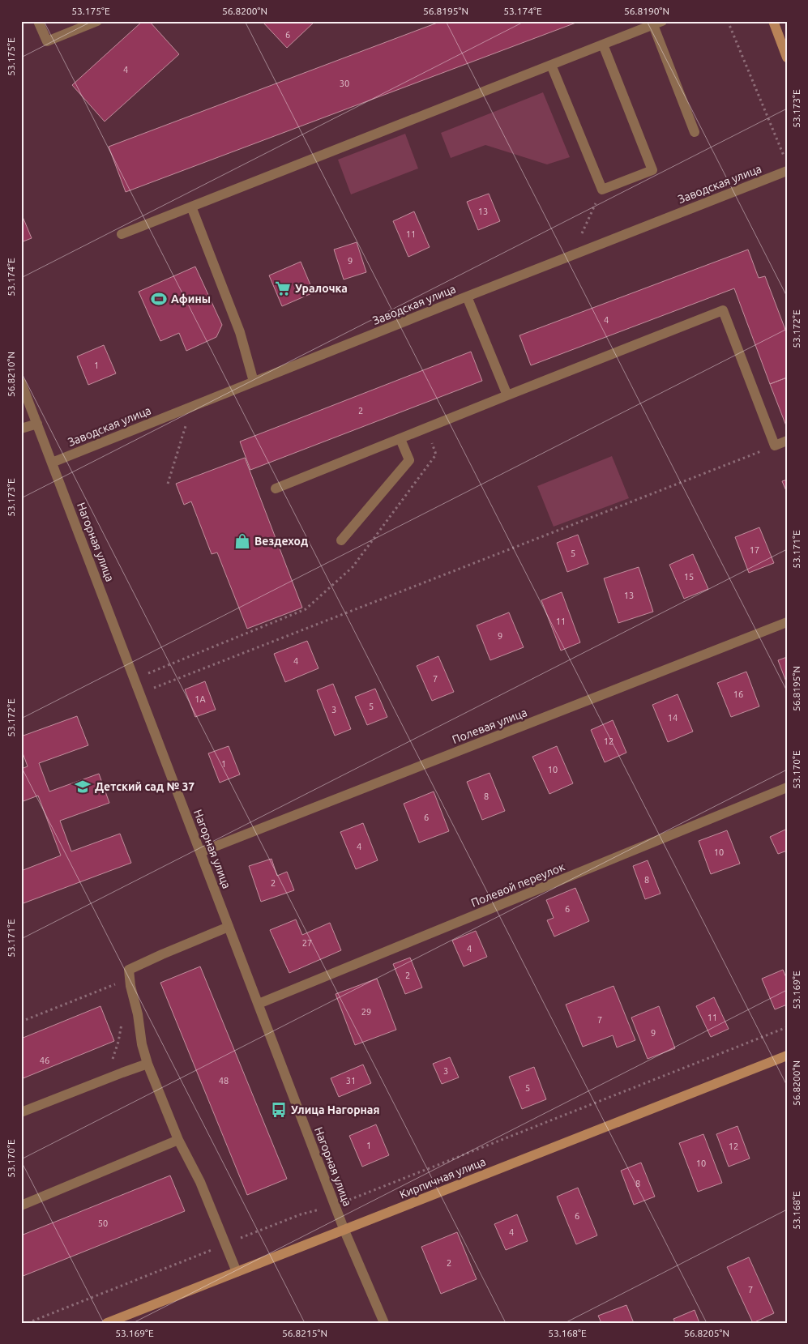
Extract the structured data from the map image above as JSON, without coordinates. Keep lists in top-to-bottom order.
{
  "streets": {
    "street": [
      "Заводская улица",
      "Нагорная улица",
      "Полевая улица",
      "Полевой переулок",
      "Кирпичная улица"
    ]
  },
  "crossings": [
    ["Заводская улица", "Нагорная улица"],
    ["Нагорная улица", "Полевая улица"],
    ["Нагорная улица", "Полевой переулок"],
    ["Нагорная улица", "Кирпичная улица"]
  ],
  "places": {
    "supermarket": ["Уралочка"],
    "sports": ["Афины"],
    "shop": ["Вездеход"],
    "school or university": ["Детский сад № 37"],
    "bus stop": ["Улица Нагорная"]
  },
  "house_numbers": [
    "6",
    "4",
    "30",
    "13",
    "11",
    "9",
    "4",
    "1",
    "2",
    "17",
    "5",
    "15",
    "13",
    "11",
    "9",
    "4",
    "7",
    "16",
    "1А",
    "5",
    "3",
    "14",
    "12",
    "1",
    "10",
    "8",
    "6",
    "4",
    "10",
    "8",
    "2",
    "6",
    "27",
    "4",
    "2",
    "29",
    "11",
    "7",
    "9",
    "46",
    "3",
    "48",
    "31",
    "5",
    "1",
    "12",
    "10",
    "8",
    "6",
    "50",
    "4",
    "2",
    "7"
  ],
  "coordinates": [
    "53.175°E",
    "56.8200°N",
    "56.8195°N",
    "53.174°E",
    "56.8190°N",
    "53.173°E",
    "53.172°E",
    "56.8210°N",
    "53.171°E",
    "53.170°E",
    "53.169°E",
    "53.168°E",
    "56.8215°N",
    "56.8205°N"
  ]
}
